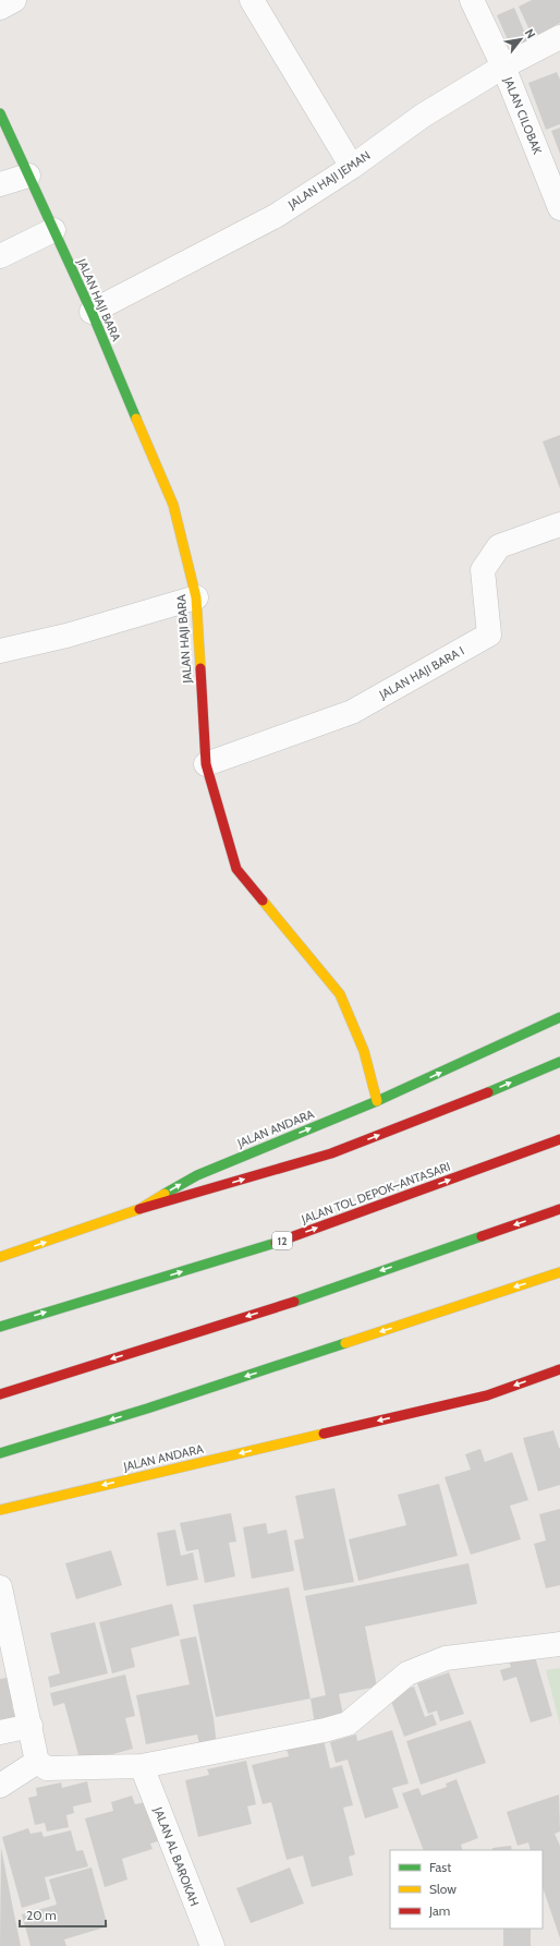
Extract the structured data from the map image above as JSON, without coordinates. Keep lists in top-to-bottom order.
{
  "streets": {
    "main road": [
      "JALAN HAJI BARA",
      "JALAN ANDARA",
      "JALAN TOL DEPOK–ANTASARI",
      "12"
    ],
    "street": [
      "JALAN CILOBAK",
      "JALAN HAJI JEMAN",
      "JALAN HAJI BARA I",
      "JALAN AL BAROKAH"
    ]
  },
  "crossings": [
    ["JALAN CILOBAK", "JALAN HAJI JEMAN"],
    ["JALAN HAJI JEMAN", "JALAN HAJI BARA"],
    ["JALAN HAJI BARA", "JALAN HAJI BARA I"],
    ["JALAN HAJI BARA", "JALAN ANDARA"]
  ],
  "legend": ["Fast", "Slow", "Jam"],
  "scale_bar": "20 m",
  "north": "top right"
}
